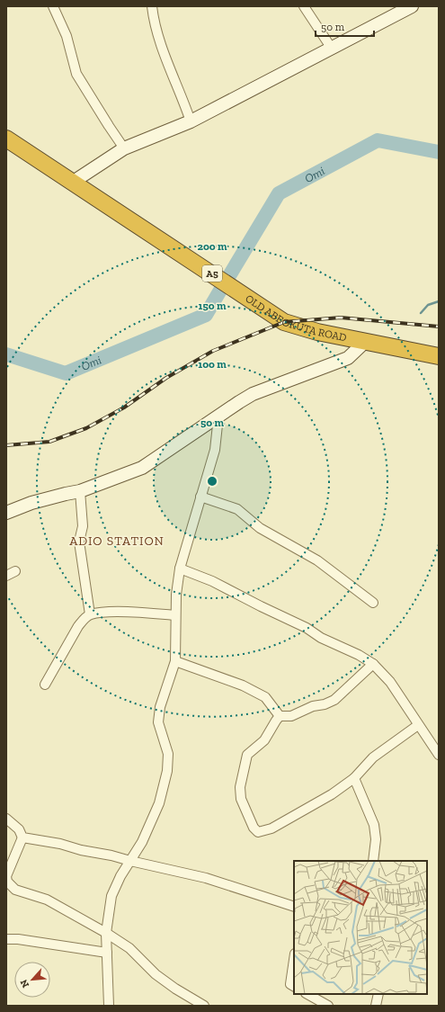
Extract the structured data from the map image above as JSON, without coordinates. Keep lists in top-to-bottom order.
{
  "streets": {
    "highway": ["A5", "OLD ABEOKUTA ROAD"]
  },
  "districts": ["ADIO STATION"],
  "water": ["Omi"],
  "scale_bar": "50 m",
  "north": "bottom left",
  "rings": [
    "200 m",
    "150 m",
    "100 m",
    "50 m"
  ]
}
